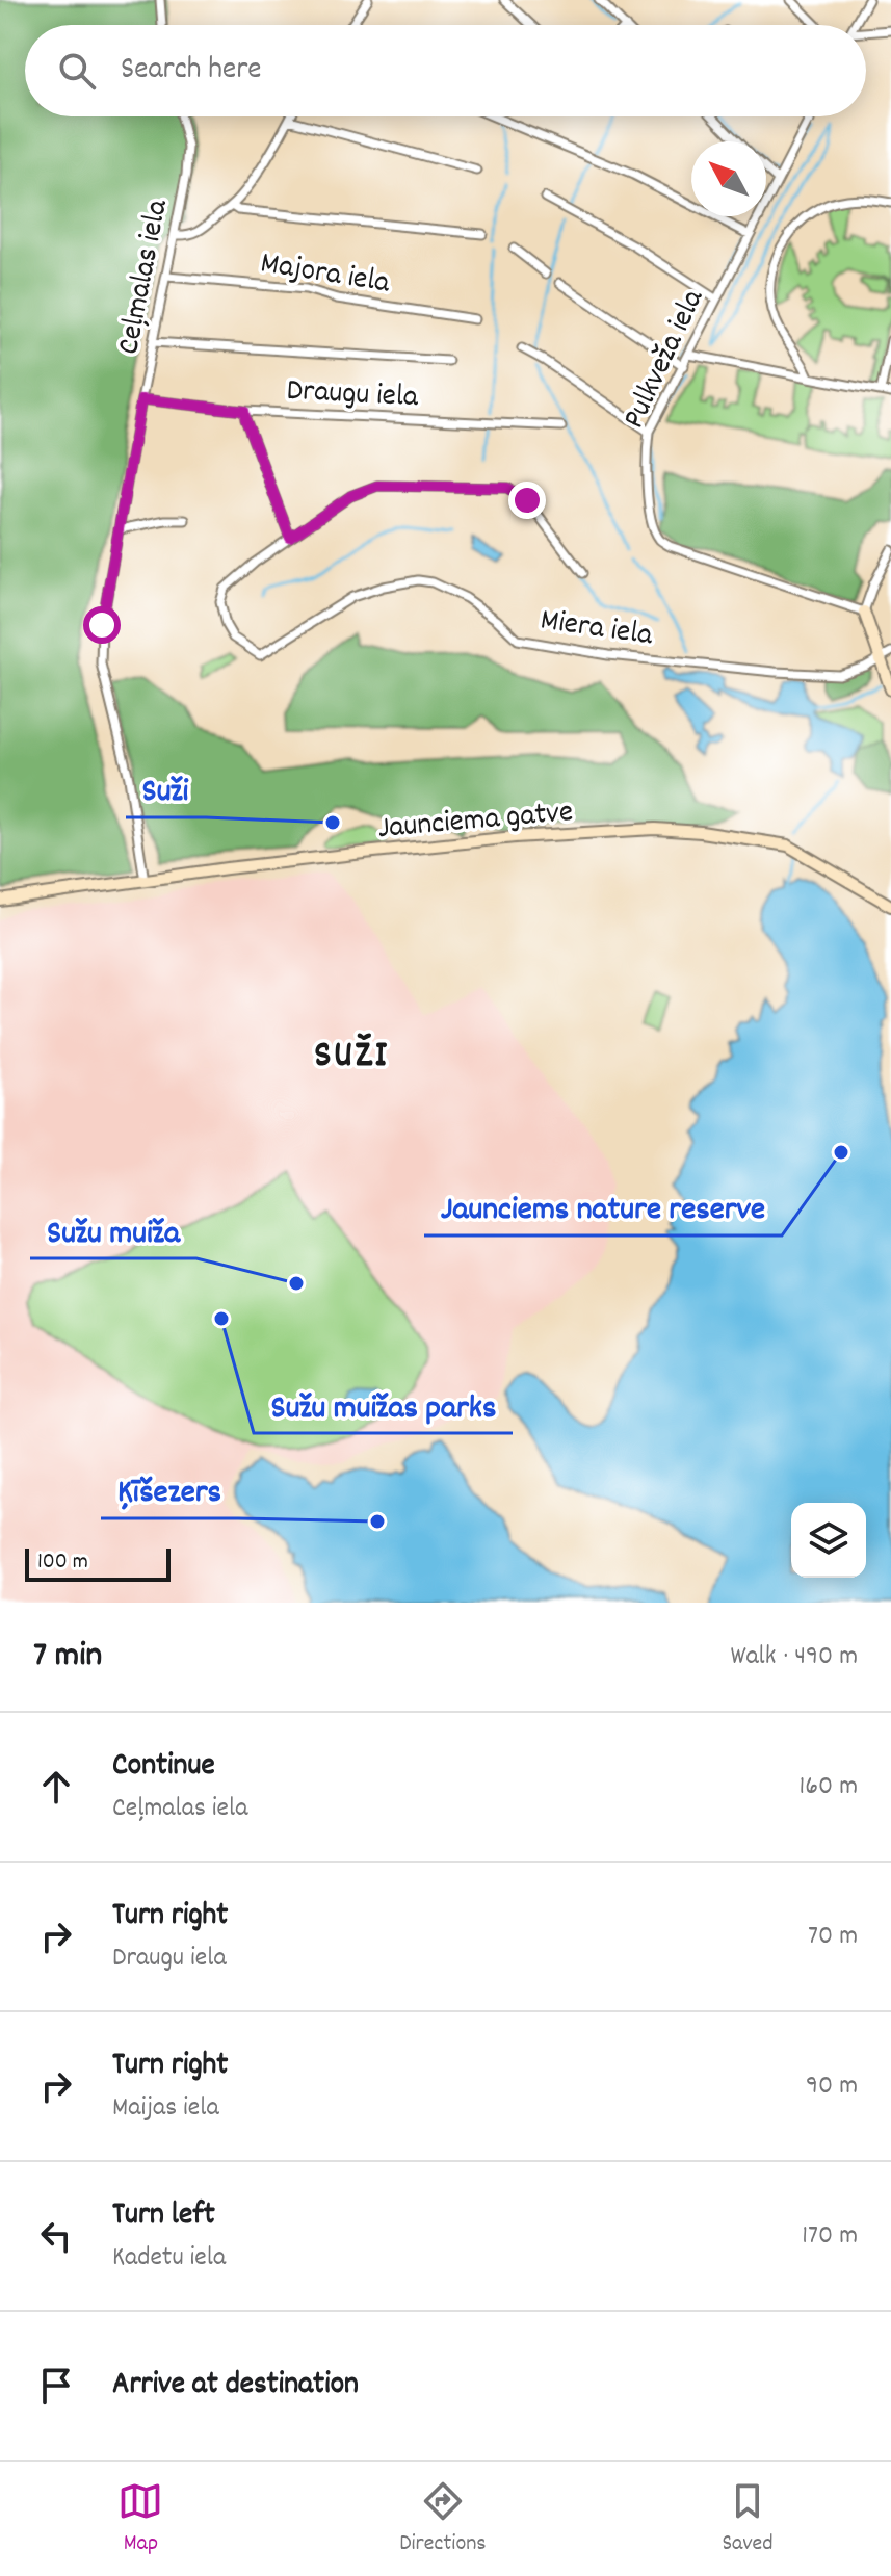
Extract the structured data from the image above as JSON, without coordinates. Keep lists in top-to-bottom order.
{
  "streets": {
    "main road": ["Jaunciema gatve"],
    "street": [
      "Majora iela",
      "Ceļmalas iela",
      "Pulkveža iela",
      "Draugu iela",
      "Miera iela"
    ]
  },
  "crossings": [
    ["Majora iela", "Ceļmalas iela"],
    ["Ceļmalas iela", "Draugu iela"],
    ["Ceļmalas iela", "Jaunciema gatve"]
  ],
  "districts": ["SUŽI"],
  "places": [
    "Suži",
    "Jaunciems nature reserve",
    "Sužu muiža",
    "Sužu muižas parks",
    "Ķīšezers"
  ],
  "scale_bar": "100 m",
  "north": "top left",
  "page": {
    "search": "Search here",
    "scale": "100 m",
    "heading": ["7 min", "Walk · 490 m"],
    "list": [
      ["Continue", "Ceļmalas iela", "160 m"],
      ["Turn right", "Draugu iela", "70 m"],
      ["Turn right", "Maijas iela", "90 m"],
      ["Turn left", "Kadetu iela", "170 m"],
      "Arrive at destination"
    ],
    "nav": ["Map", "Directions", "Saved"]
  }
}
